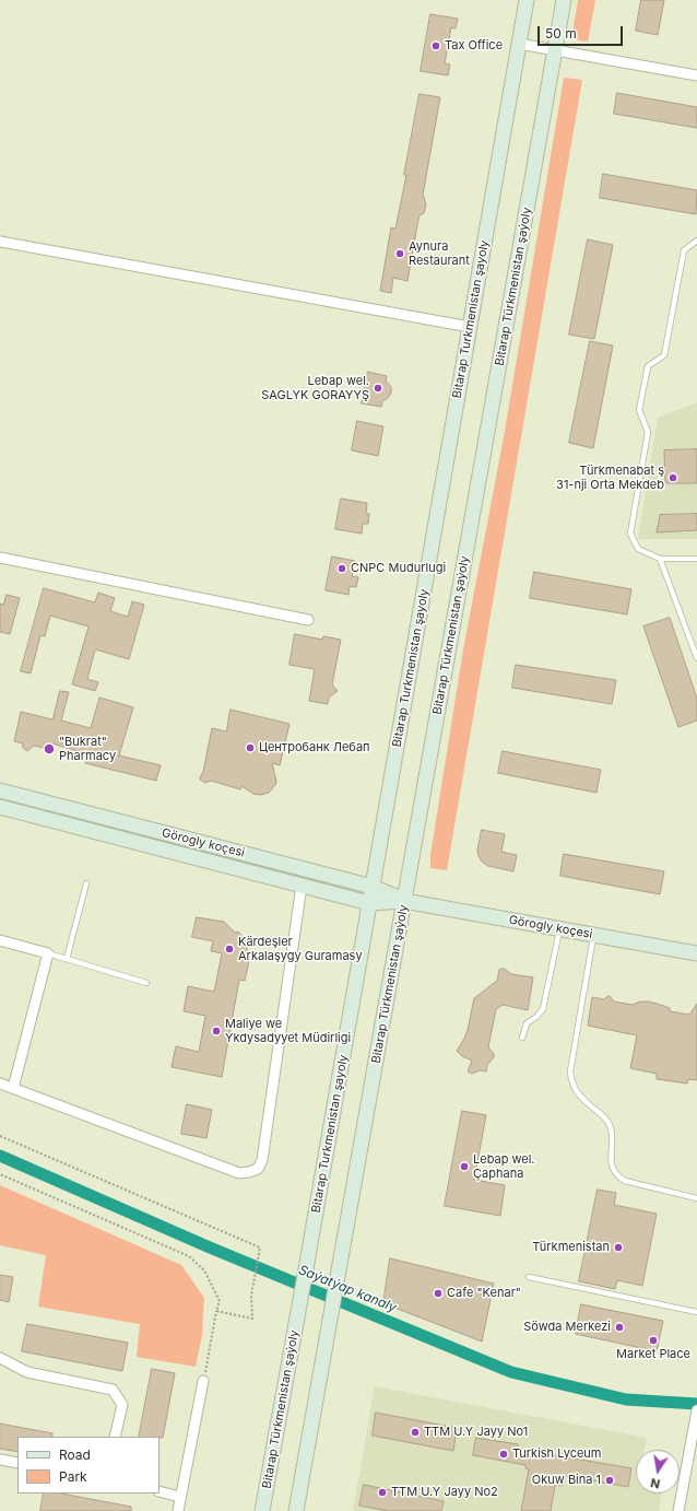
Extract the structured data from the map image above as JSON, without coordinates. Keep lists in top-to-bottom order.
{
  "streets": {
    "main road": ["Bitarap Türkmenistan şaýoly", "Bitarap Turkmenistan şayoly", "Görogly koçesi"]
  },
  "crossings": [
    ["Bitarap Türkmenistan şaýoly", "Bitarap Turkmenistan şayoly"],
    ["Bitarap Türkmenistan şaýoly", "Görogly koçesi"],
    ["Bitarap Turkmenistan şayoly", "Görogly koçesi"]
  ],
  "water": ["Saýatýap kanaly"],
  "places": [
    "Tax Office",
    "Aynura Restaurant",
    "Lebap wel. SAGLYK GORAYYŞ",
    "Türkmenabat ş 31-nji Orta Mekdeb",
    "CNPC Mudurlugi",
    "Центробанк Лебап",
    "\"Bukrat\" Pharmacy",
    "Kärdeşler Arkalaşygy Guramasy",
    "Maliye we Ykdysadyyet Müdirligi",
    "Lebap wel. Çaphana",
    "Türkmenistan",
    "Cafe \"Kenar\"",
    "Söwda Merkezi",
    "Market Place",
    "TTM U.Y Jayy No1",
    "Turkish Lyceum",
    "Okuw Bina 1",
    "TTM U.Y Jayy No2"
  ],
  "legend": ["Road", "Park"],
  "scale_bar": "50 m",
  "north": "bottom"
}
